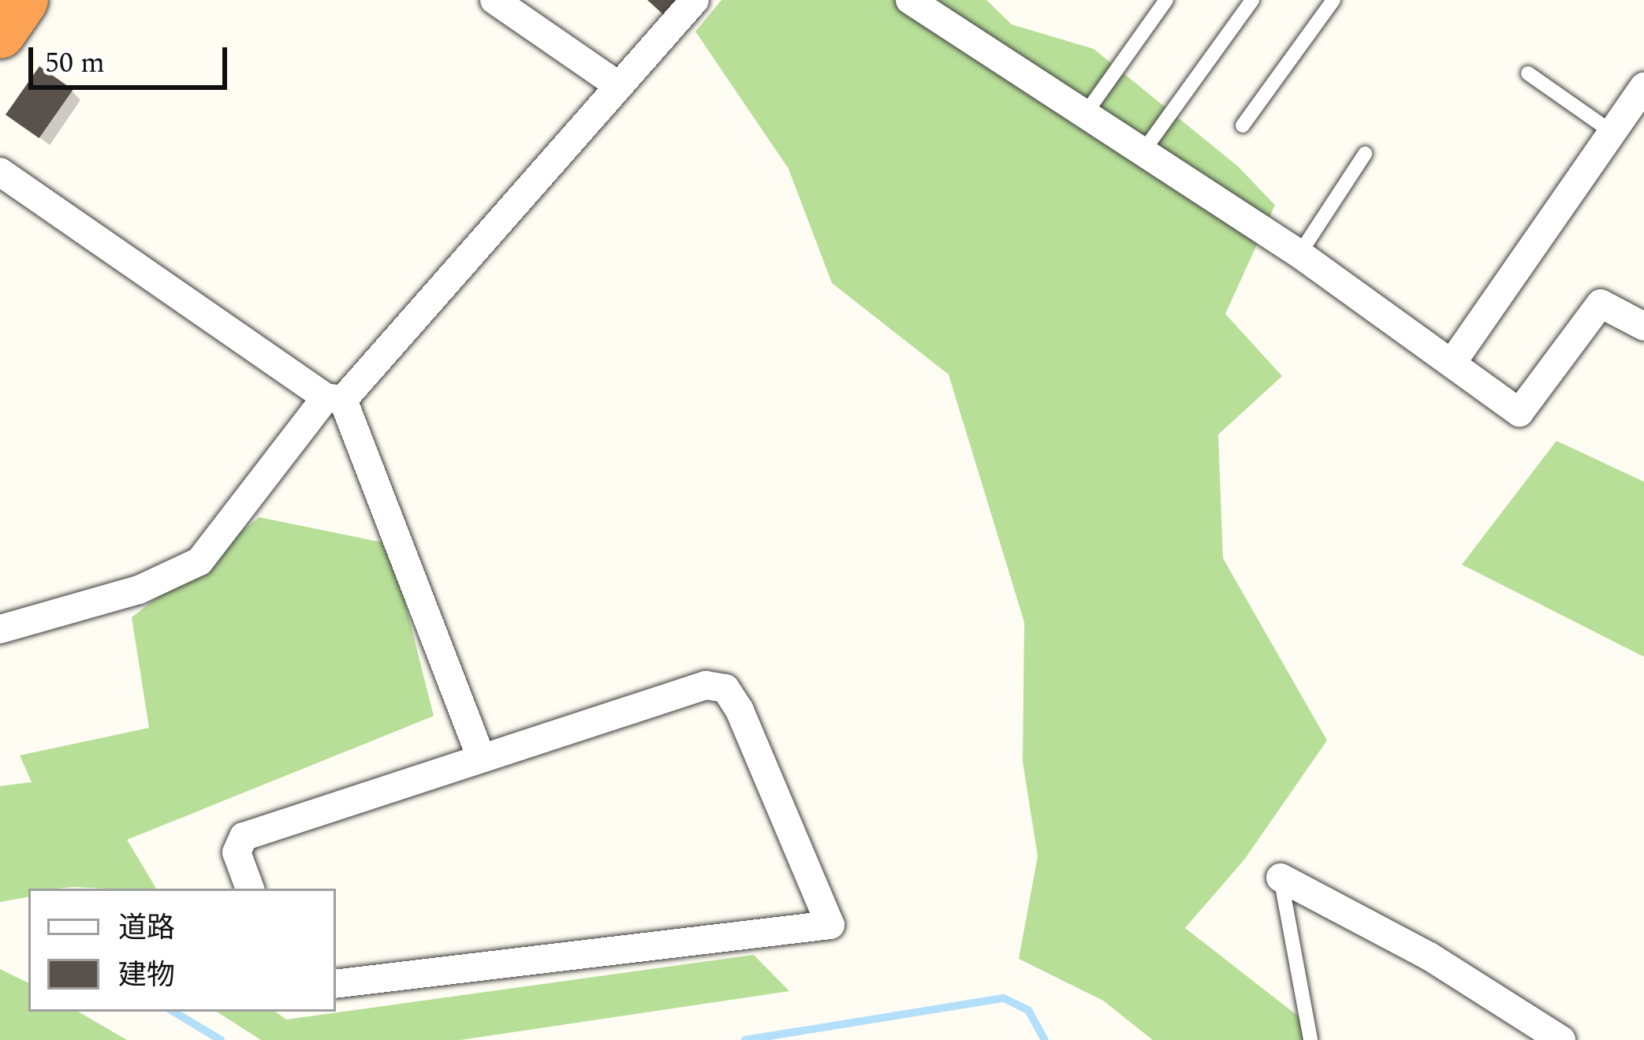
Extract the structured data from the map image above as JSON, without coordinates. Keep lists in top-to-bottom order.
{
  "legend": ["道路", "建物"],
  "scale_bar": "50 m"
}
